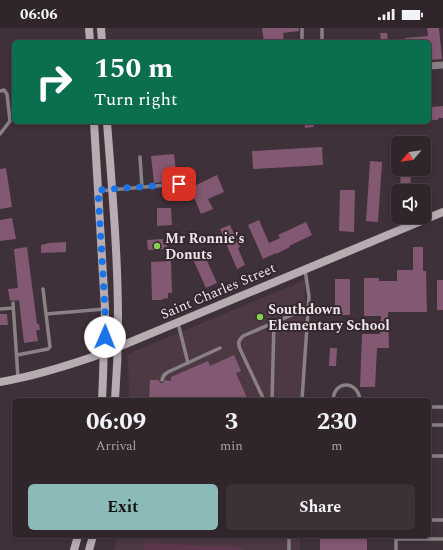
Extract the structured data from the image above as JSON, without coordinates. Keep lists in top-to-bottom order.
{
  "streets": {
    "main road": ["Saint Charles Street"]
  },
  "places": ["Mr Ronnie's Donuts", "Southdown Elementary School"],
  "north": "bottom left",
  "page": {
    "status": "06:06",
    "turn": ["150 m", "Turn right"],
    "eta": [
      "06:09",
      "Arrival",
      "3",
      "min",
      "230",
      "m"
    ],
    "buttons": ["Exit", "Share"]
  }
}
